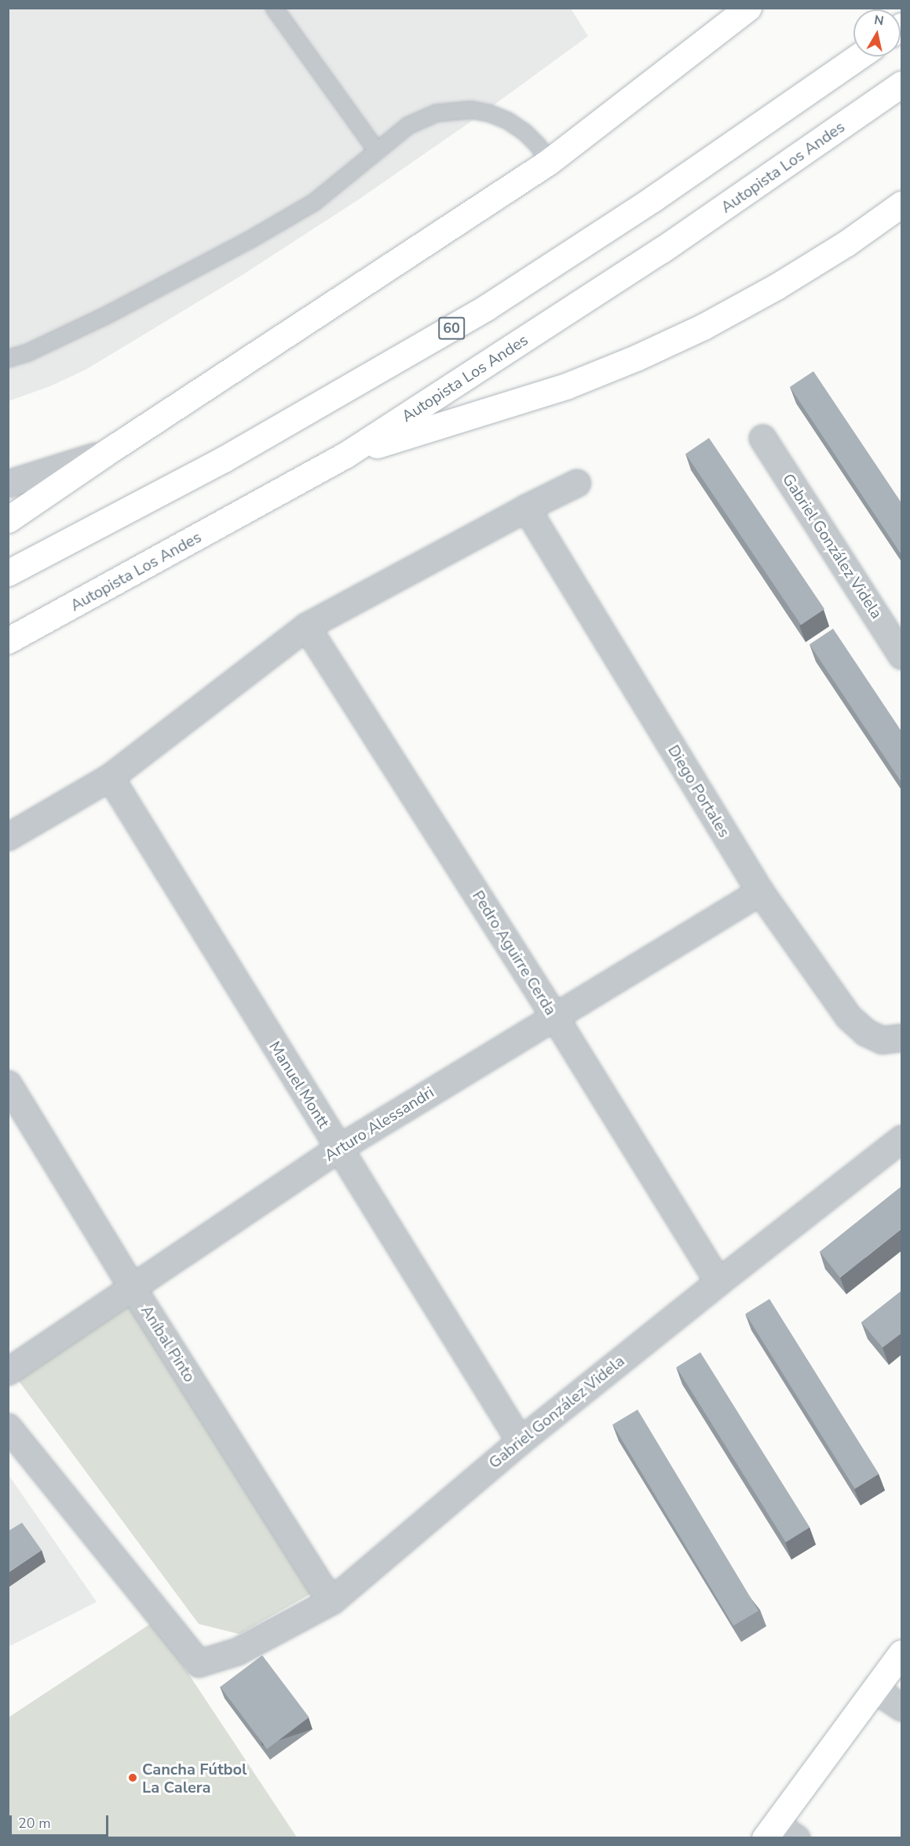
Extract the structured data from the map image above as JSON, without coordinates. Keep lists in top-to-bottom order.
{
  "streets": {
    "main road": ["Autopista Los Andes", "60"],
    "street": [
      "Gabriel González Videla",
      "Diego Portales",
      "Pedro Aguirre Cerda",
      "Manuel Montt",
      "Arturo Alessandri",
      "Aníbal Pinto"
    ]
  },
  "crossings": [
    ["Gabriel González Videla", "Pedro Aguirre Cerda"],
    ["Gabriel González Videla", "Manuel Montt"],
    ["Gabriel González Videla", "Aníbal Pinto"],
    ["Diego Portales", "Arturo Alessandri"],
    ["Pedro Aguirre Cerda", "Arturo Alessandri"],
    ["Manuel Montt", "Arturo Alessandri"],
    ["Arturo Alessandri", "Aníbal Pinto"]
  ],
  "places": ["Cancha Fútbol La Calera"],
  "scale_bar": "20 m",
  "north": "top"
}
